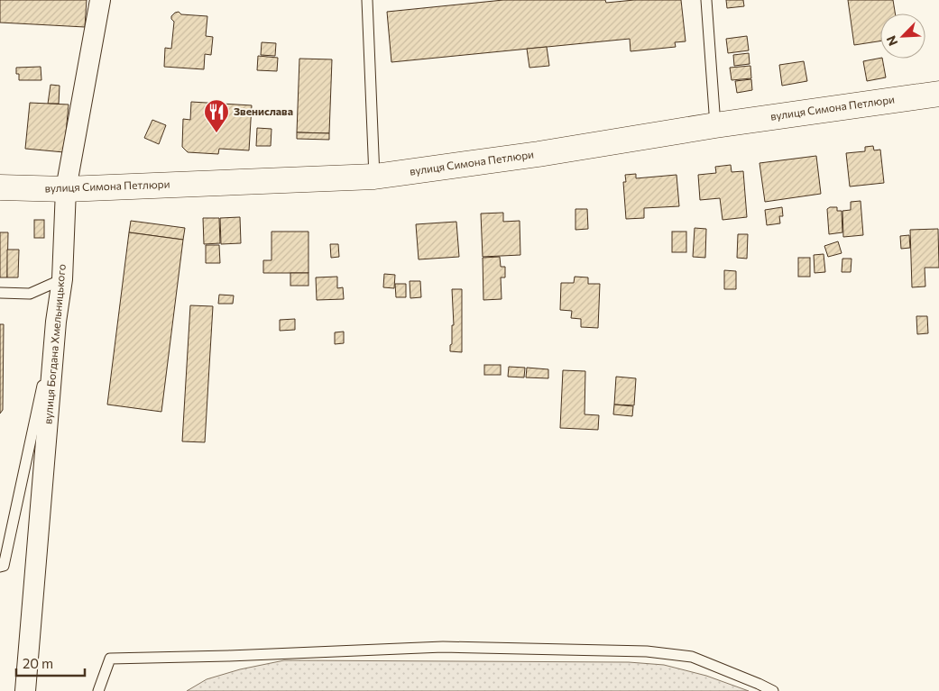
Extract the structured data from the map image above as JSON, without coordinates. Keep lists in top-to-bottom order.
{
  "streets": {
    "street": ["вулиця Симона Петлюри", "вулиця Богдана Хмельницького"]
  },
  "crossings": [
    ["вулиця Симона Петлюри", "вулиця Богдана Хмельницького"]
  ],
  "places": {
    "restaurant": ["Звенислава"]
  },
  "scale_bar": "20 m",
  "north": "bottom left"
}
